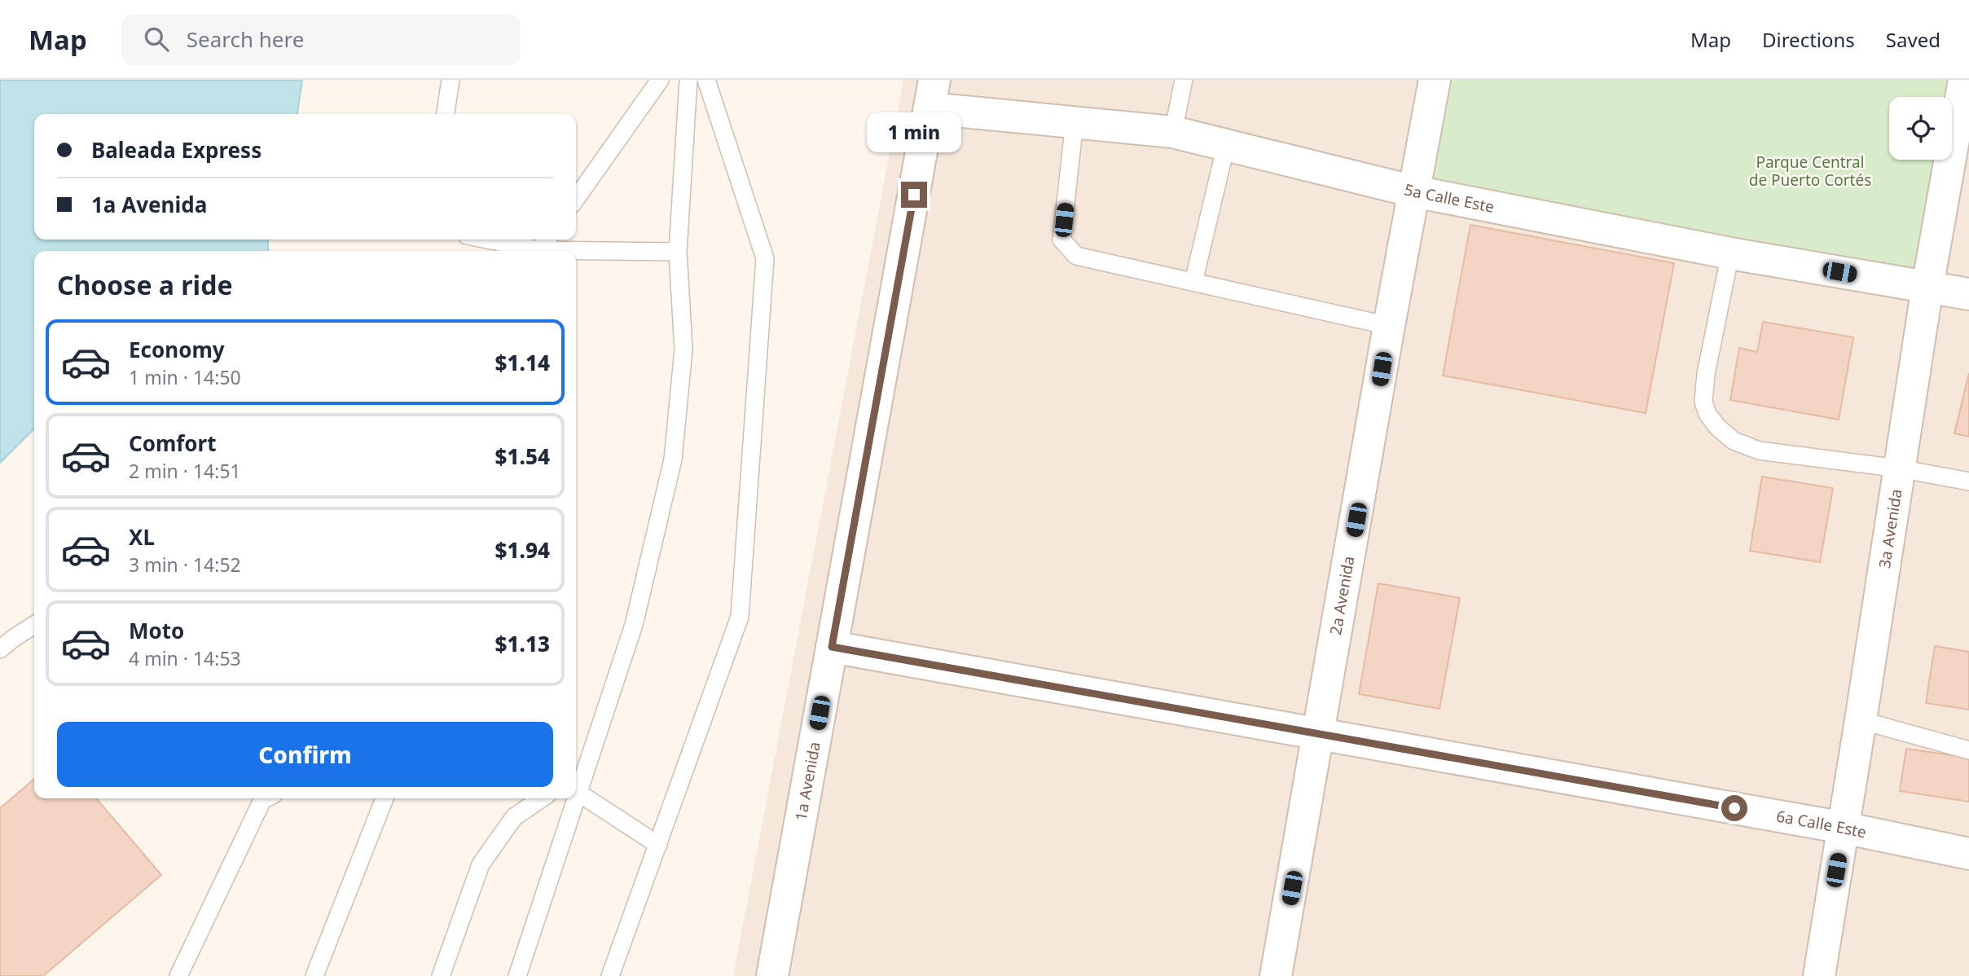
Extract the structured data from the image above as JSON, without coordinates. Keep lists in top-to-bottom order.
{
  "streets": {
    "street": [
      "5a Calle Este",
      "3a Avenida",
      "2a Avenida",
      "1a Avenida",
      "6a Calle Este"
    ]
  },
  "crossings": [
    ["5a Calle Este", "3a Avenida"],
    ["5a Calle Este", "2a Avenida"],
    ["5a Calle Este", "1a Avenida"],
    ["3a Avenida", "6a Calle Este"],
    ["2a Avenida", "6a Calle Este"],
    ["1a Avenida", "6a Calle Este"]
  ],
  "parks": ["Parque Central de Puerto Cortés"],
  "page": {
    "header": "Map",
    "search": "Search here",
    "nav": ["Map", "Directions", "Saved"],
    "bubble": "1 min",
    "banner": ["Baleada Express", "1a Avenida"],
    "heading": "Choose a ride",
    "list": [
      {
        "name": "Economy",
        "note": "1 min · 14:50",
        "value": "$1.14"
      },
      {
        "name": "Comfort",
        "note": "2 min · 14:51",
        "value": "$1.54"
      },
      {
        "name": "XL",
        "note": "3 min · 14:52",
        "value": "$1.94"
      },
      {
        "name": "Moto",
        "note": "4 min · 14:53",
        "value": "$1.13"
      }
    ],
    "buttons": "Confirm"
  }
}
